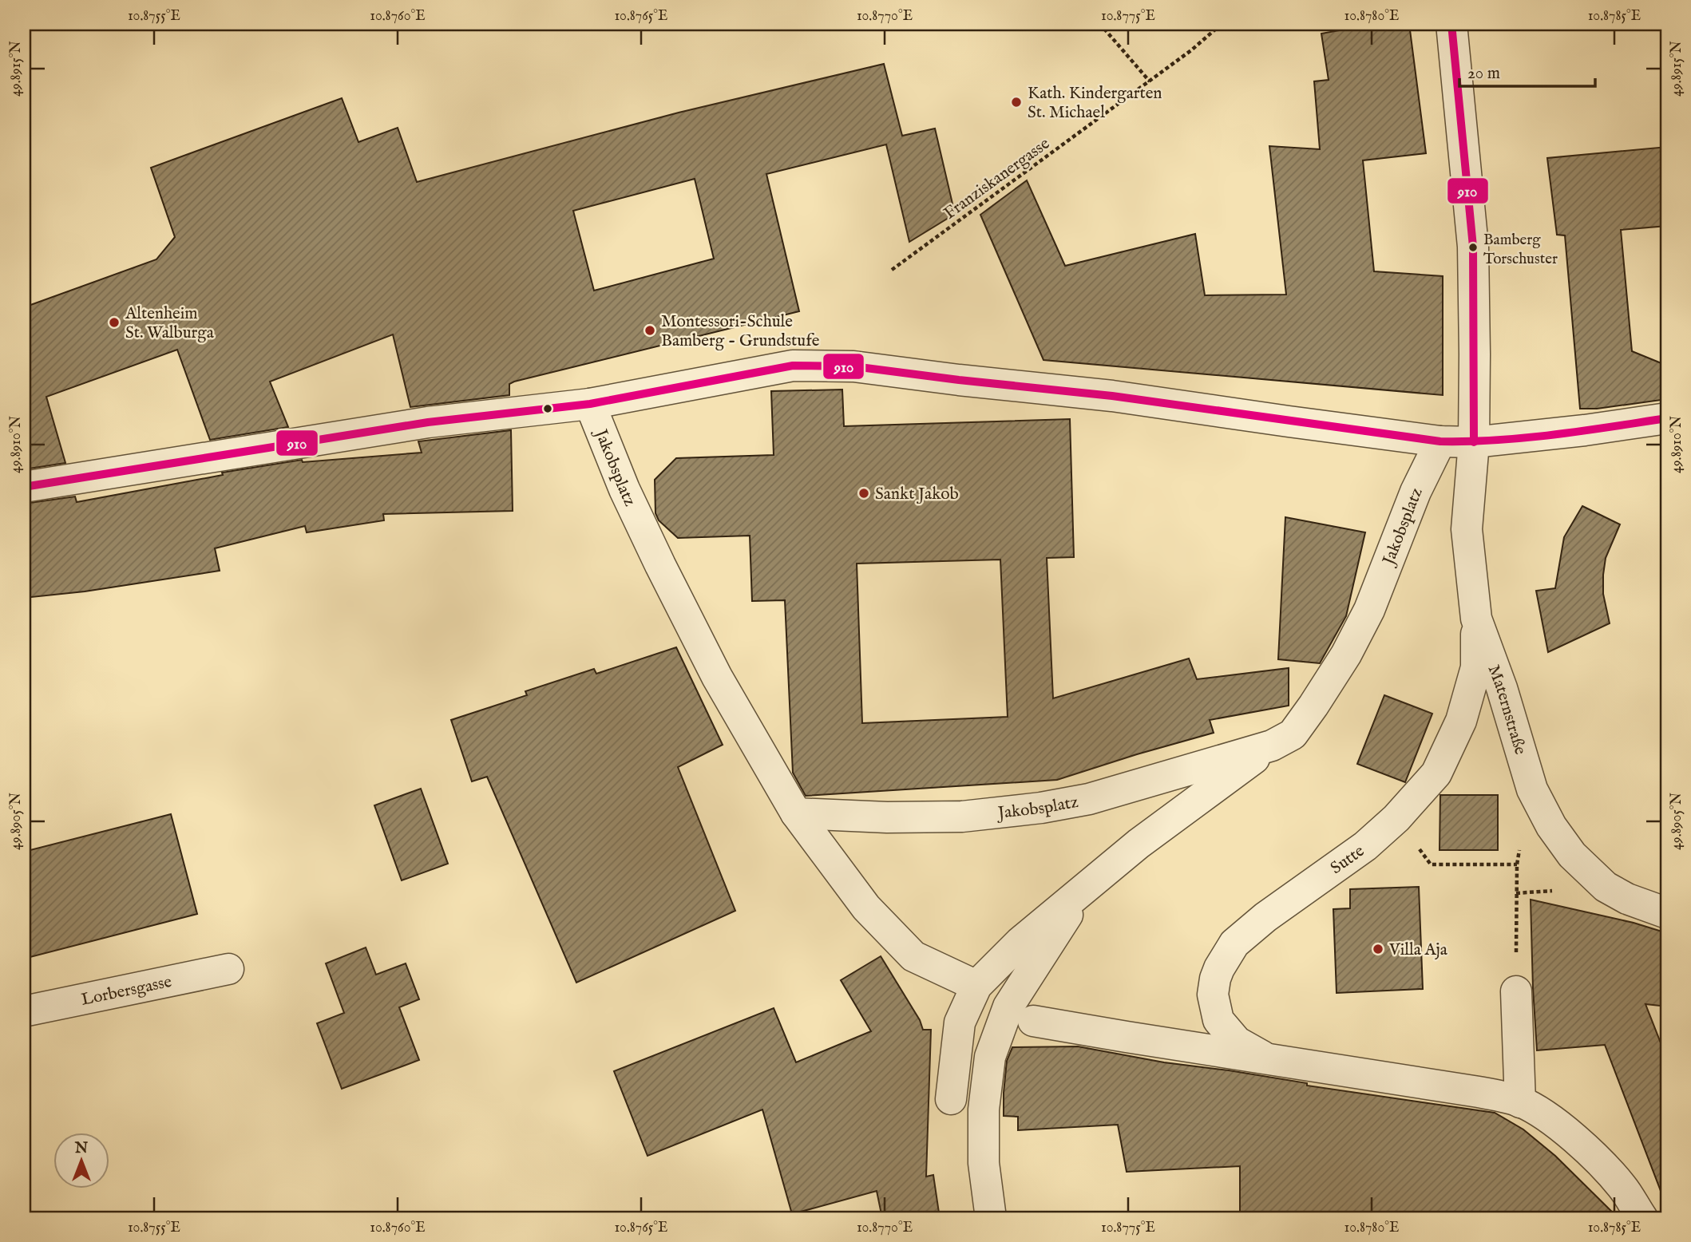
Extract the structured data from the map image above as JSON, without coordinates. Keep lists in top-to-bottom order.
{
  "streets": {
    "street": [
      "Jakobsplatz",
      "Maternstraße",
      "Sutte",
      "Lorbersgasse"
    ],
    "path": ["Franziskanergasse"]
  },
  "crossings": [
    ["Maternstraße", "Sutte"]
  ],
  "places": [
    "Kath. Kindergarten St. Michael",
    "Bamberg Torschuster",
    "Altenheim St. Walburga",
    "Montessori-Schule Bamberg - Grundstufe",
    "Sankt Jakob",
    "Villa Aja"
  ],
  "lines": ["transit line 910"],
  "scale_bar": "20 m",
  "north": "top",
  "coordinates": [
    "10.8755°E",
    "10.8760°E",
    "10.8765°E",
    "10.8770°E",
    "10.8775°E",
    "10.8780°E",
    "10.8785°E",
    "49.8915°N",
    "49.8910°N",
    "49.8905°N"
  ]
}
